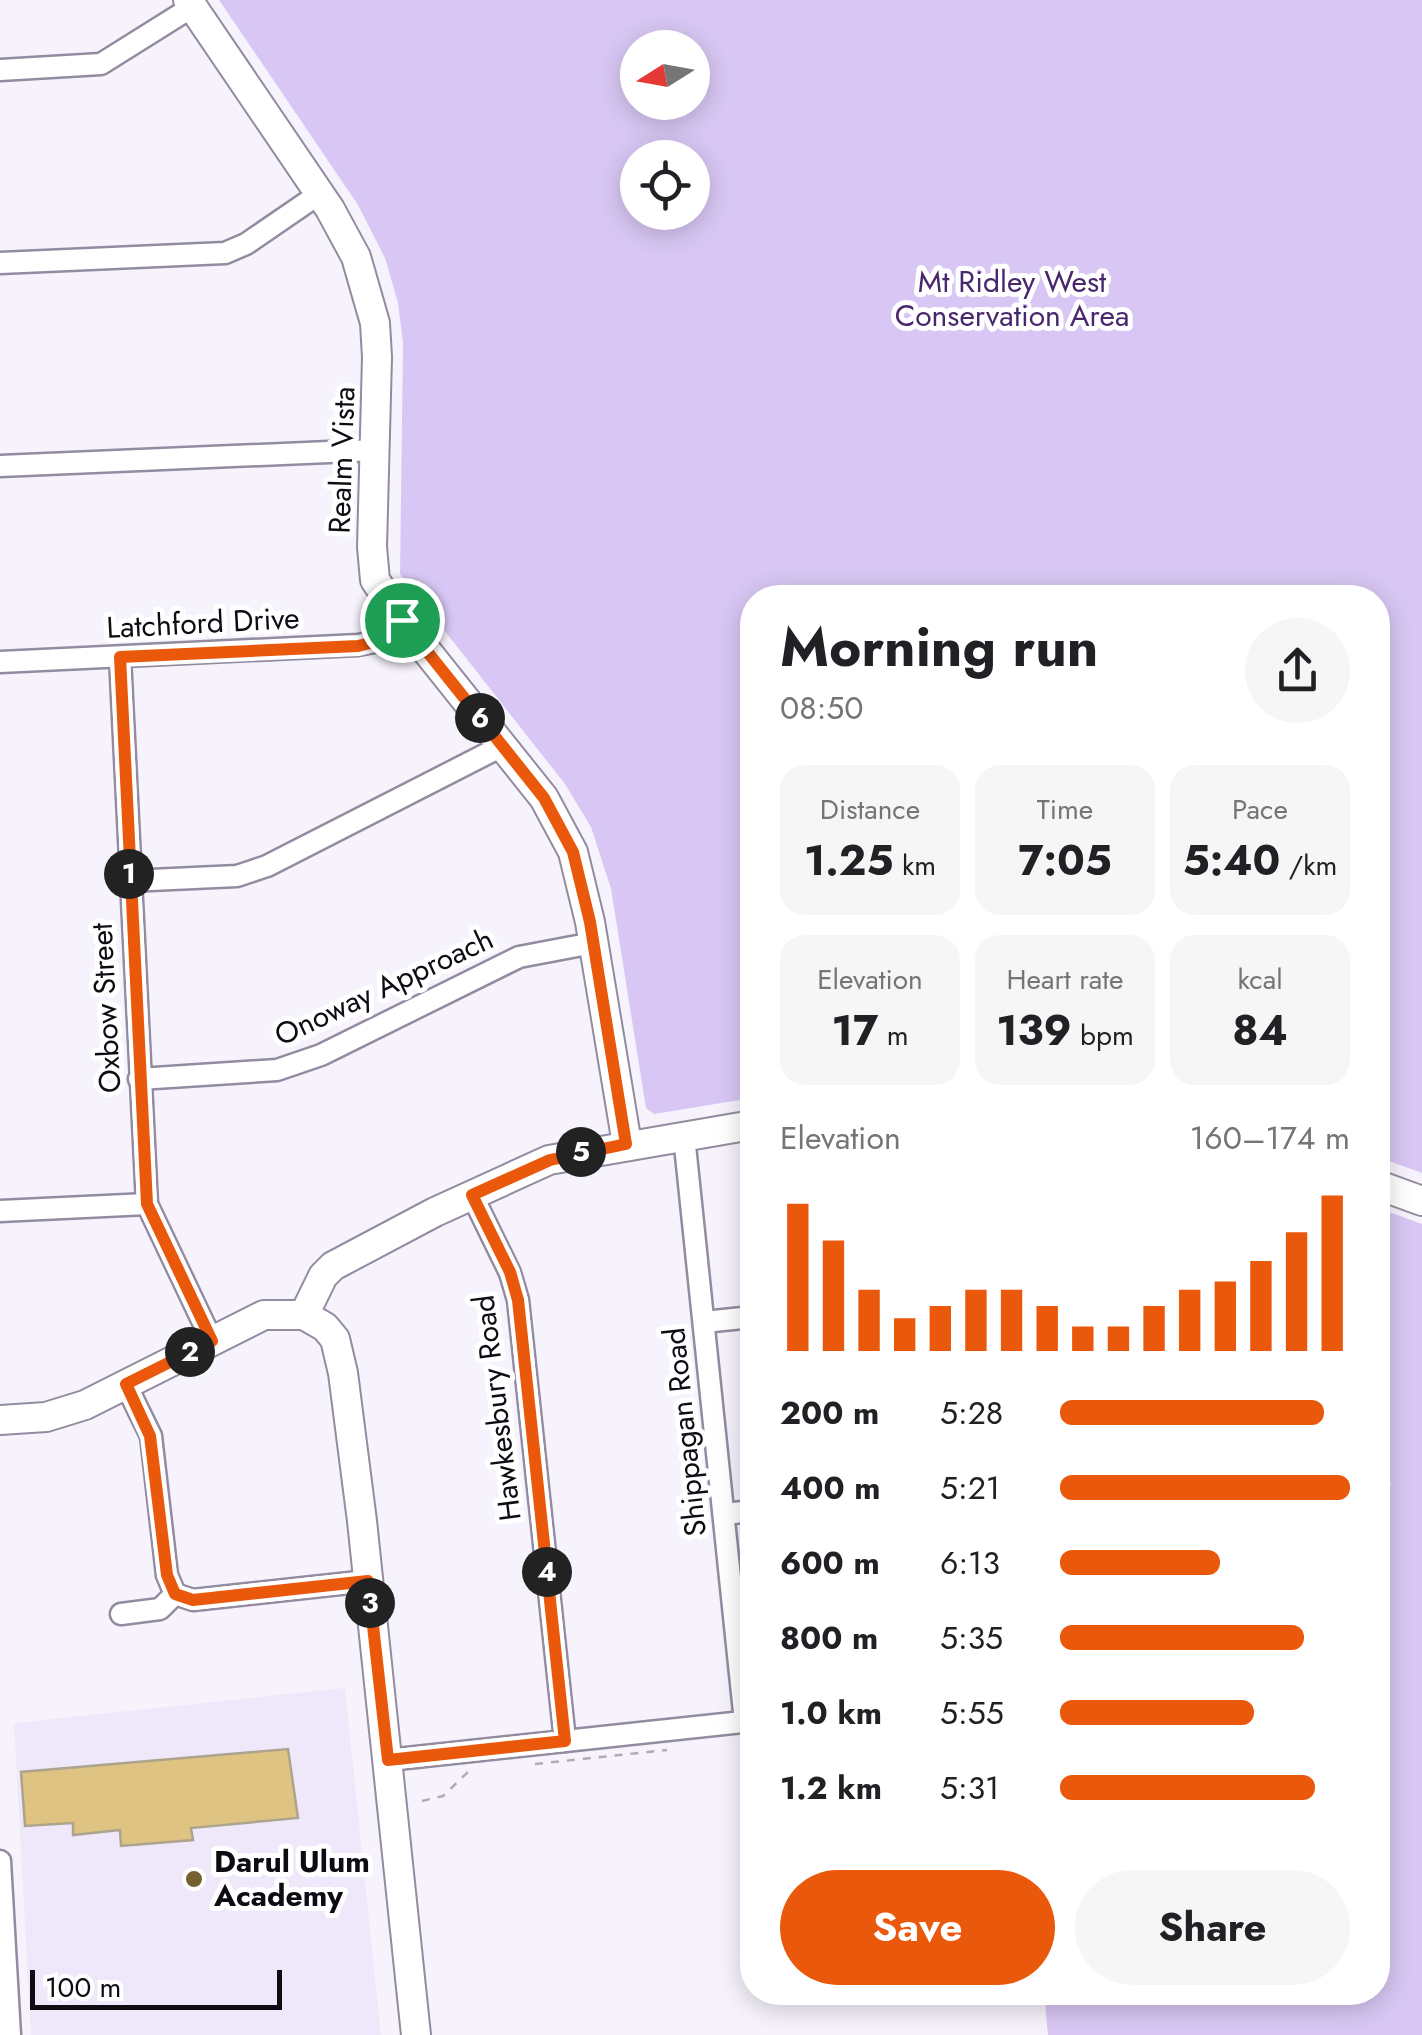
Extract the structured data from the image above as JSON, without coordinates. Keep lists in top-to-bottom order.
{
  "streets": {
    "street": [
      "Realm Vista",
      "Latchford Drive",
      "Onoway Approach",
      "Oxbow Street",
      "Hawkesbury Road",
      "Shippagan Road"
    ]
  },
  "crossings": [
    ["Realm Vista", "Latchford Drive"],
    ["Realm Vista", "Onoway Approach"],
    ["Latchford Drive", "Oxbow Street"],
    ["Onoway Approach", "Oxbow Street"]
  ],
  "parks": ["Mt Ridley West Conservation Area"],
  "places": ["Darul Ulum Academy"],
  "scale_bar": "100 m",
  "north": "left",
  "page": {
    "heading": ["Morning run", "08:50"],
    "pins": [
      "6",
      "1",
      "5",
      "2",
      "4",
      "3"
    ],
    "stats": [
      ["Distance", "1.25 km"],
      ["Time", "7:05"],
      ["Pace", "5:40 /km"],
      ["Elevation", "17 m"],
      ["Heart rate", "139 bpm"],
      ["kcal", "84"]
    ],
    "chart": ["Elevation", "160–174 m"],
    "list": [
      {
        "name": "200 m",
        "note": "5:28"
      },
      {
        "name": "400 m",
        "note": "5:21"
      },
      {
        "name": "600 m",
        "note": "6:13"
      },
      {
        "name": "800 m",
        "note": "5:35"
      },
      {
        "name": "1.0 km",
        "note": "5:55"
      },
      {
        "name": "1.2 km",
        "note": "5:31"
      }
    ],
    "buttons": ["Save", "Share"],
    "scale": "100 m"
  }
}
